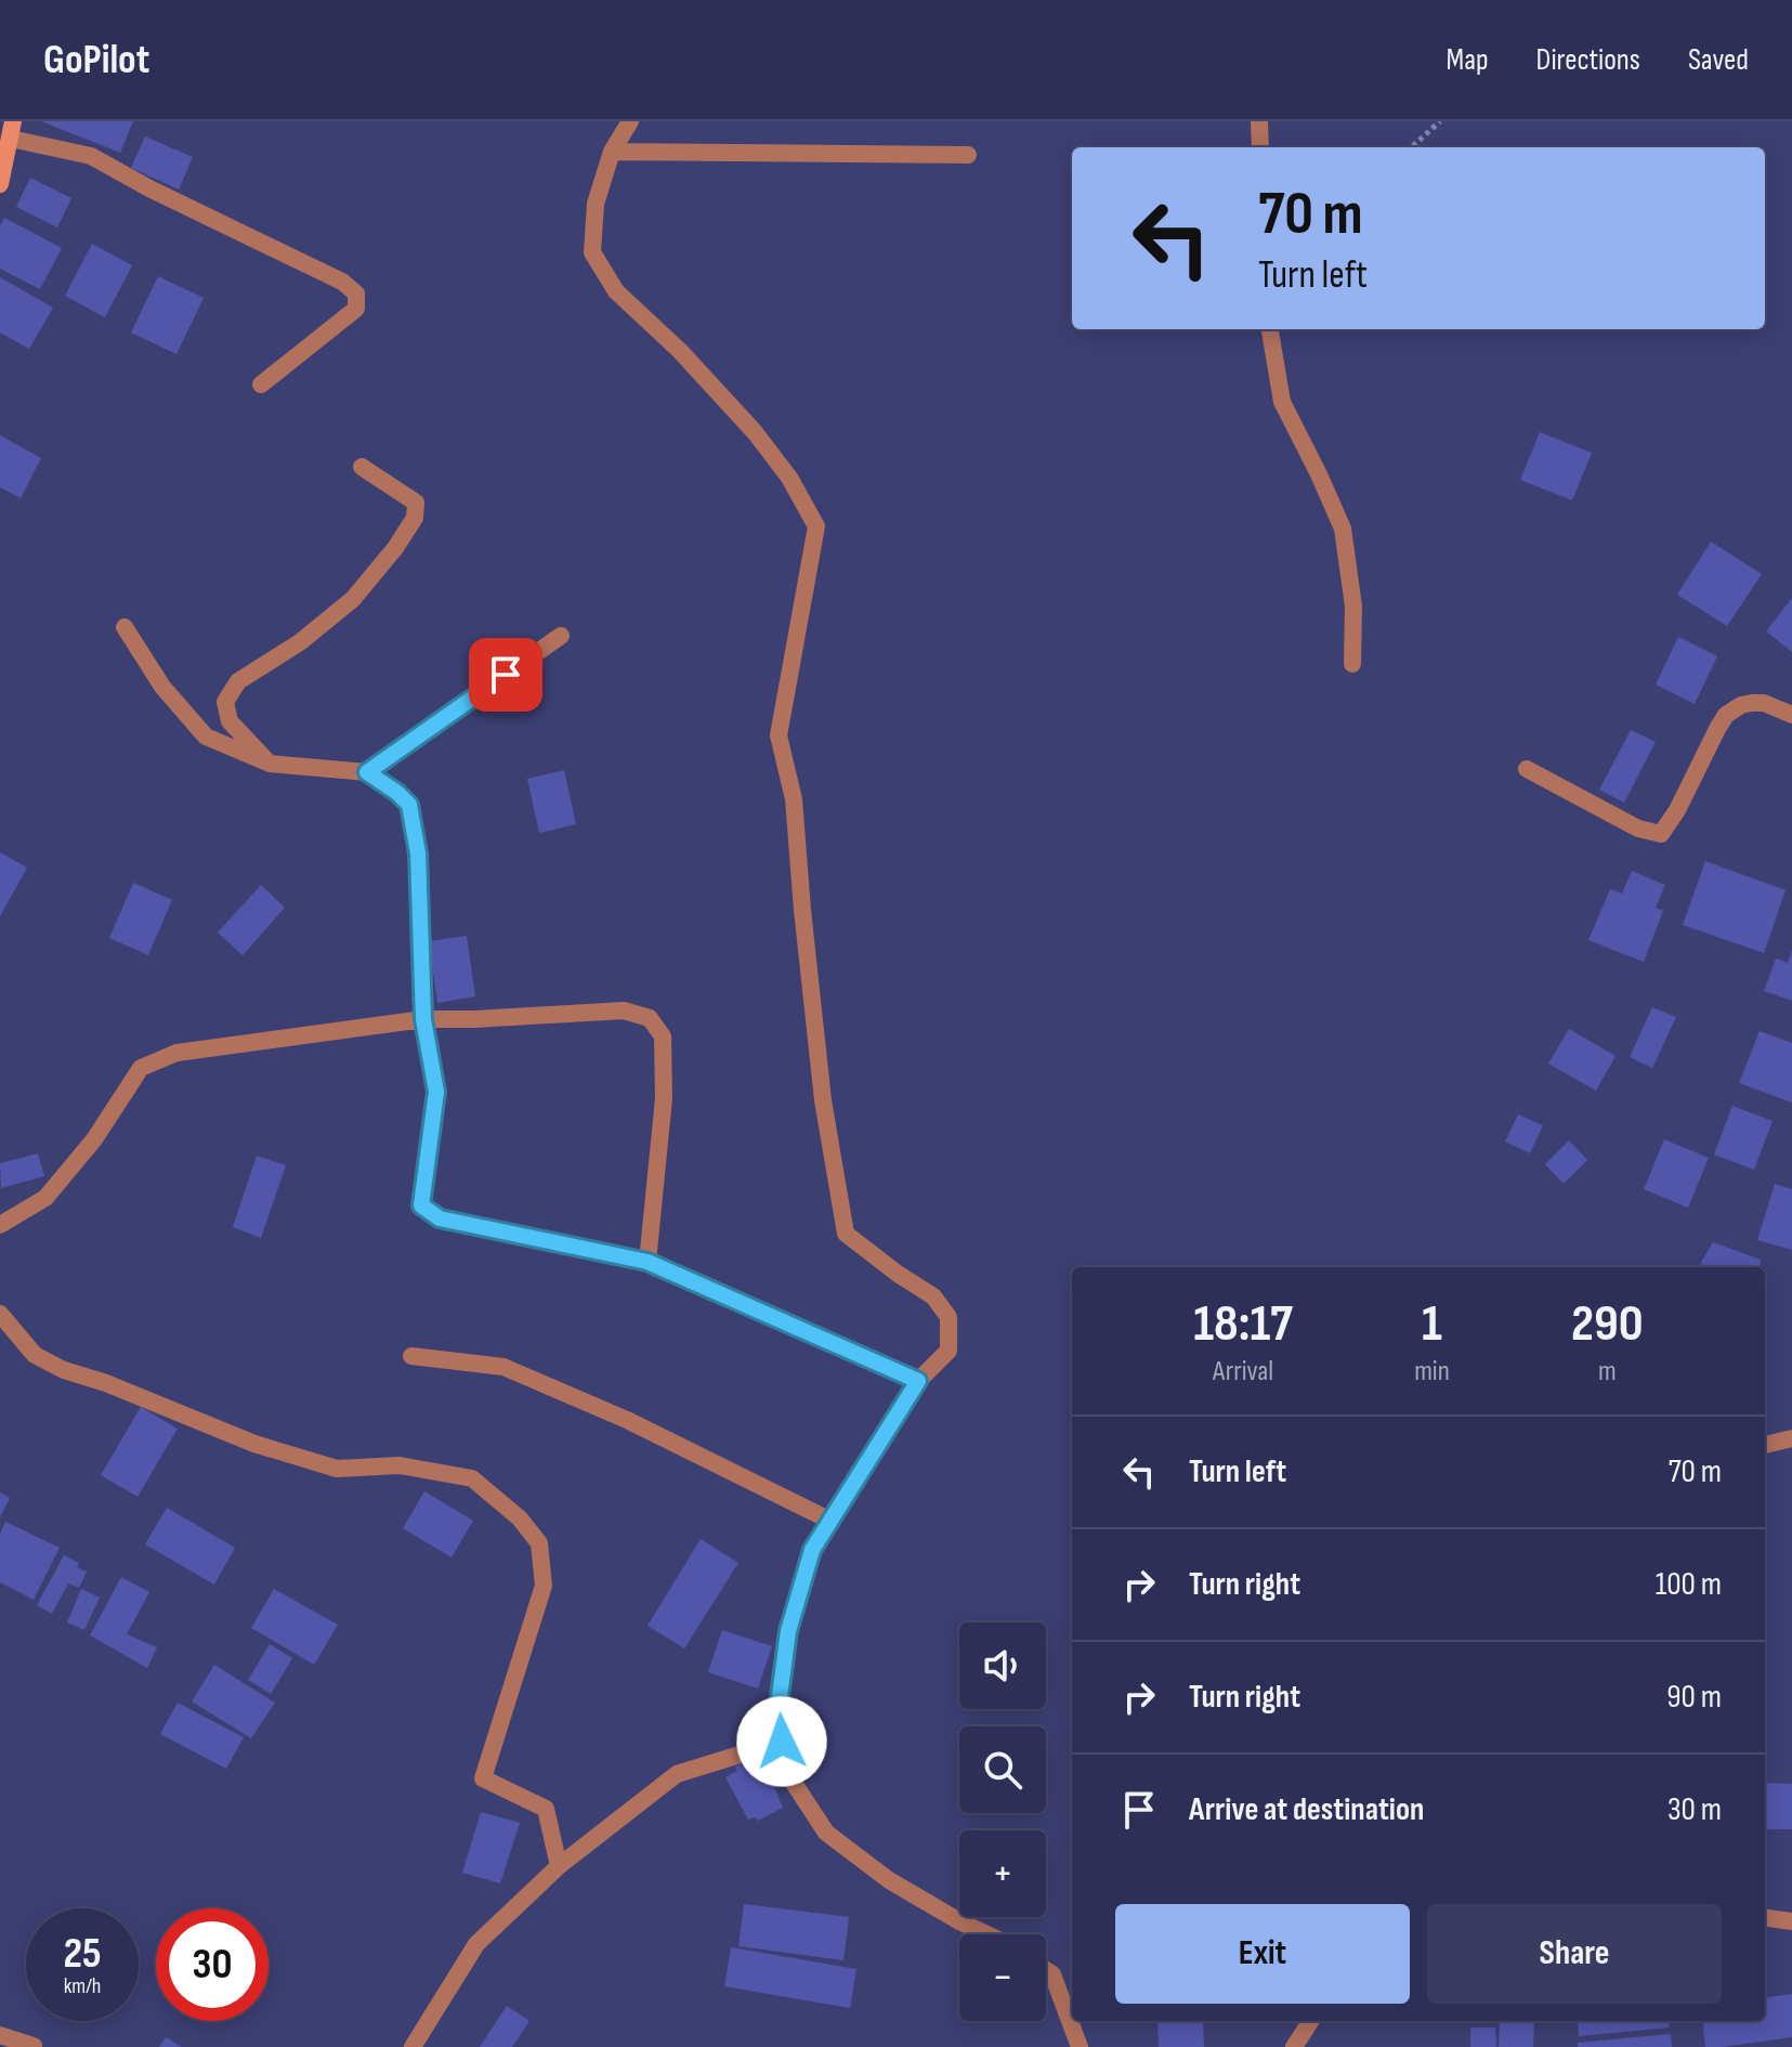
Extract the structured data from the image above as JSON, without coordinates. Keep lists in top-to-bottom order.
{
  "page": {
    "header": "GoPilot",
    "nav": ["Map", "Directions", "Saved"],
    "turn": ["70 m", "Turn left"],
    "eta": [
      "18:17",
      "Arrival",
      "1",
      "min",
      "290",
      "m"
    ],
    "list": [
      {
        "name": "Turn left",
        "value": "70 m"
      },
      {
        "name": "Turn right",
        "value": "100 m"
      },
      {
        "name": "Turn right",
        "value": "90 m"
      },
      {
        "name": "Arrive at destination",
        "value": "30 m"
      }
    ],
    "map_buttons": ["+", "−"],
    "buttons": ["Exit", "Share"],
    "speed": "25 km/h",
    "limit": "30"
  }
}
